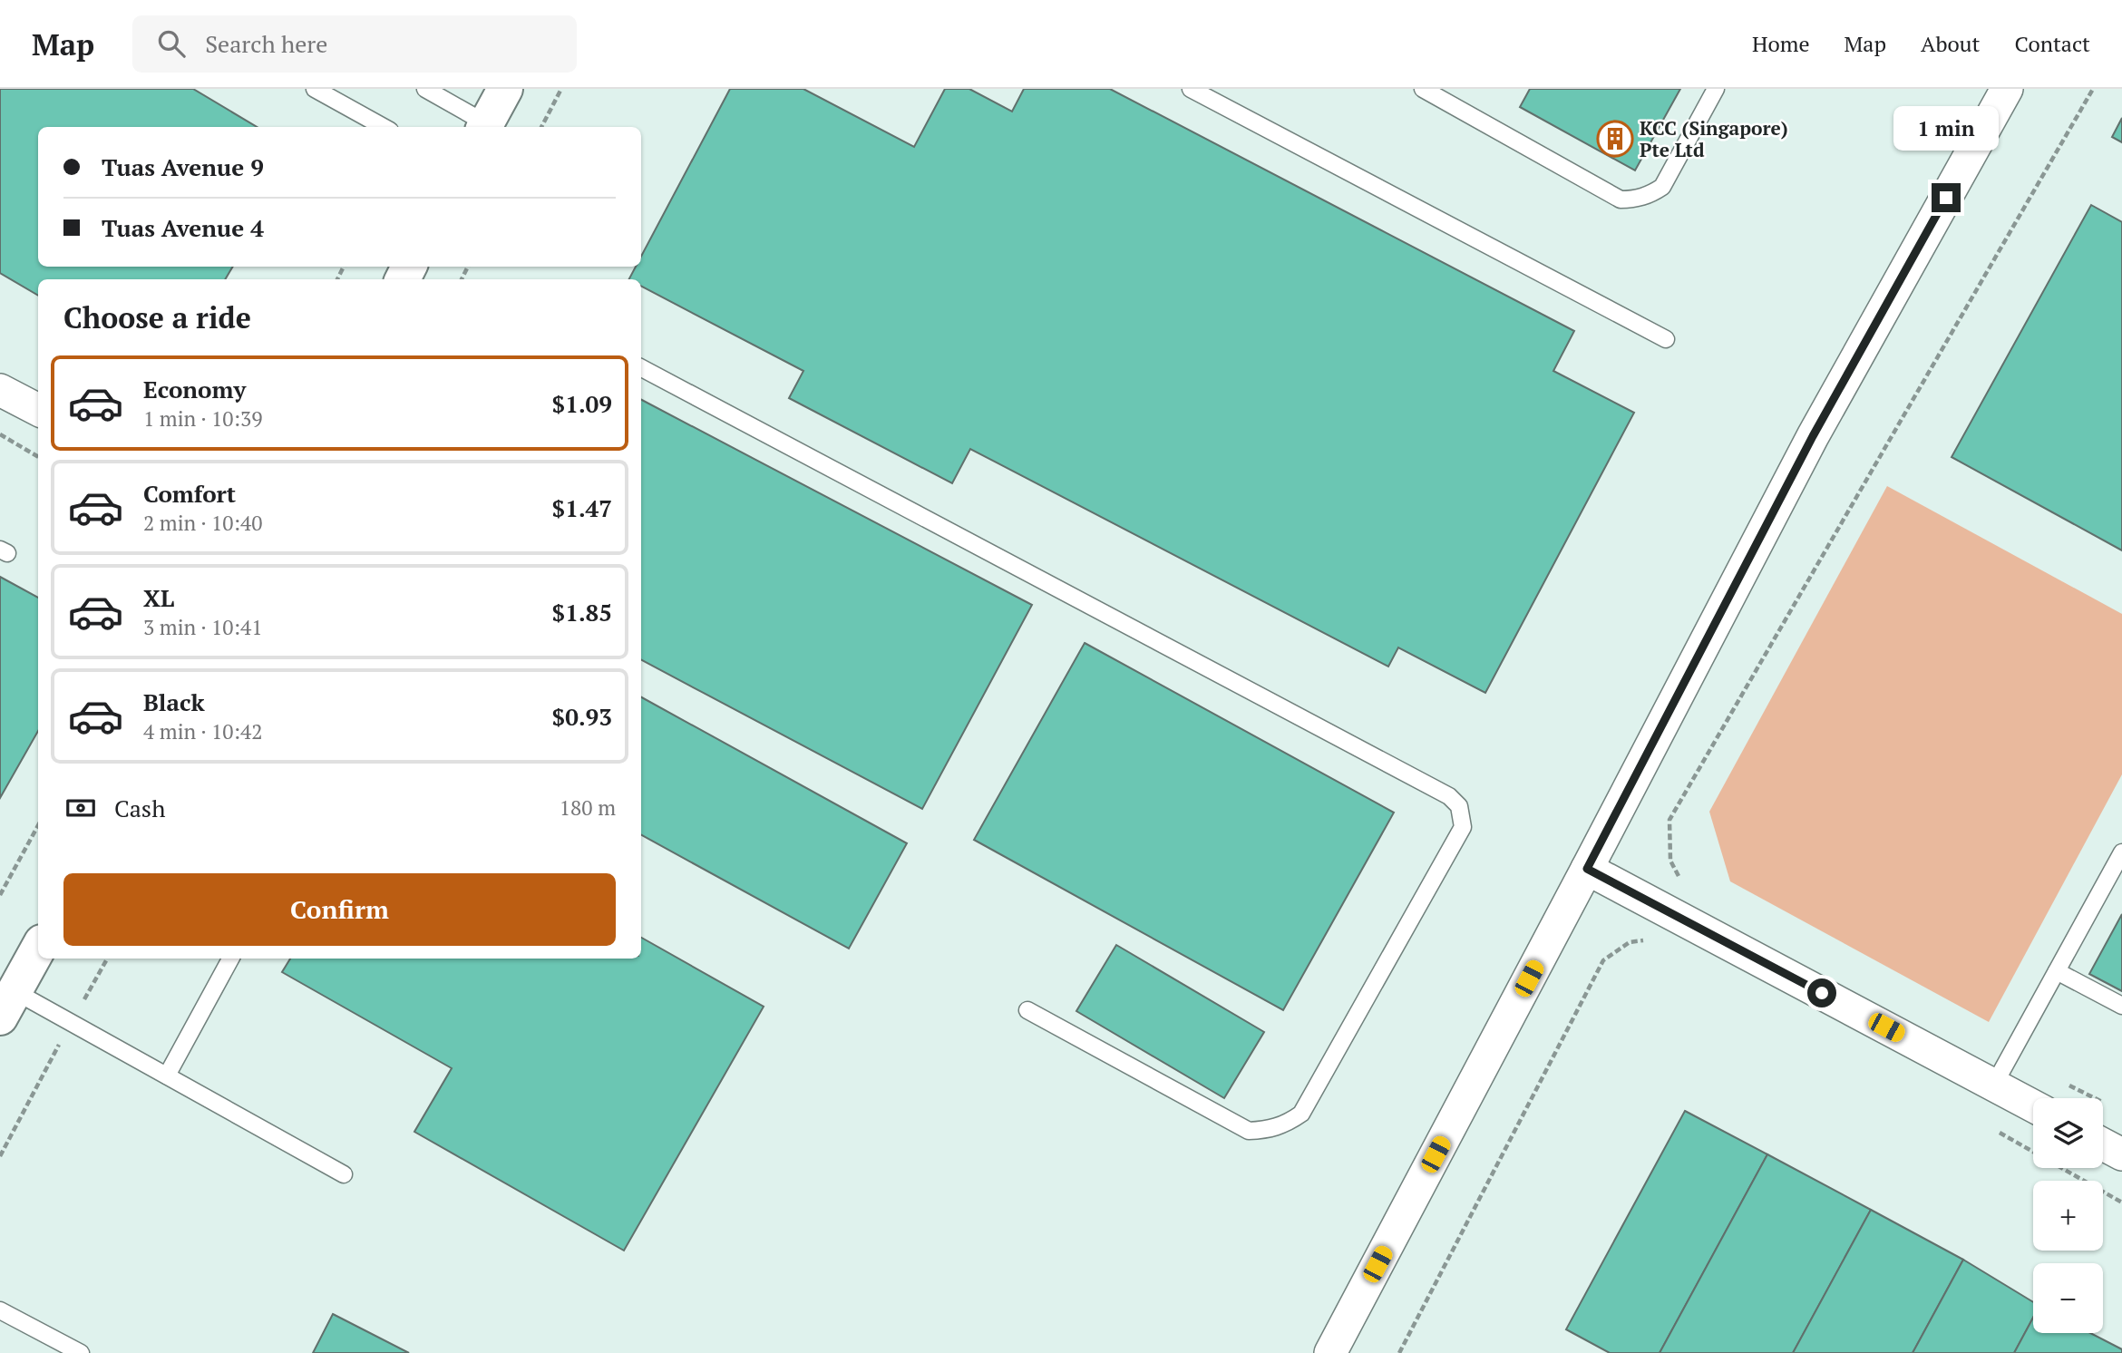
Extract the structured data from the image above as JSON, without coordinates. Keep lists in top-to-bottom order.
{
  "places": {
    "building": ["KCC (Singapore) Pte Ltd"]
  },
  "page": {
    "header": "Map",
    "search": "Search here",
    "nav": [
      "Home",
      "Map",
      "About",
      "Contact"
    ],
    "bubble": "1 min",
    "banner": ["Tuas Avenue 9", "Tuas Avenue 4"],
    "heading": "Choose a ride",
    "list": [
      {
        "name": "Economy",
        "note": "1 min · 10:39",
        "value": "$1.09"
      },
      {
        "name": "Comfort",
        "note": "2 min · 10:40",
        "value": "$1.47"
      },
      {
        "name": "XL",
        "note": "3 min · 10:41",
        "value": "$1.85"
      },
      {
        "name": "Black",
        "note": "4 min · 10:42",
        "value": "$0.93"
      }
    ],
    "pay": ["Cash", "180 m"],
    "buttons": "Confirm",
    "map_buttons": ["+", "−"]
  }
}
